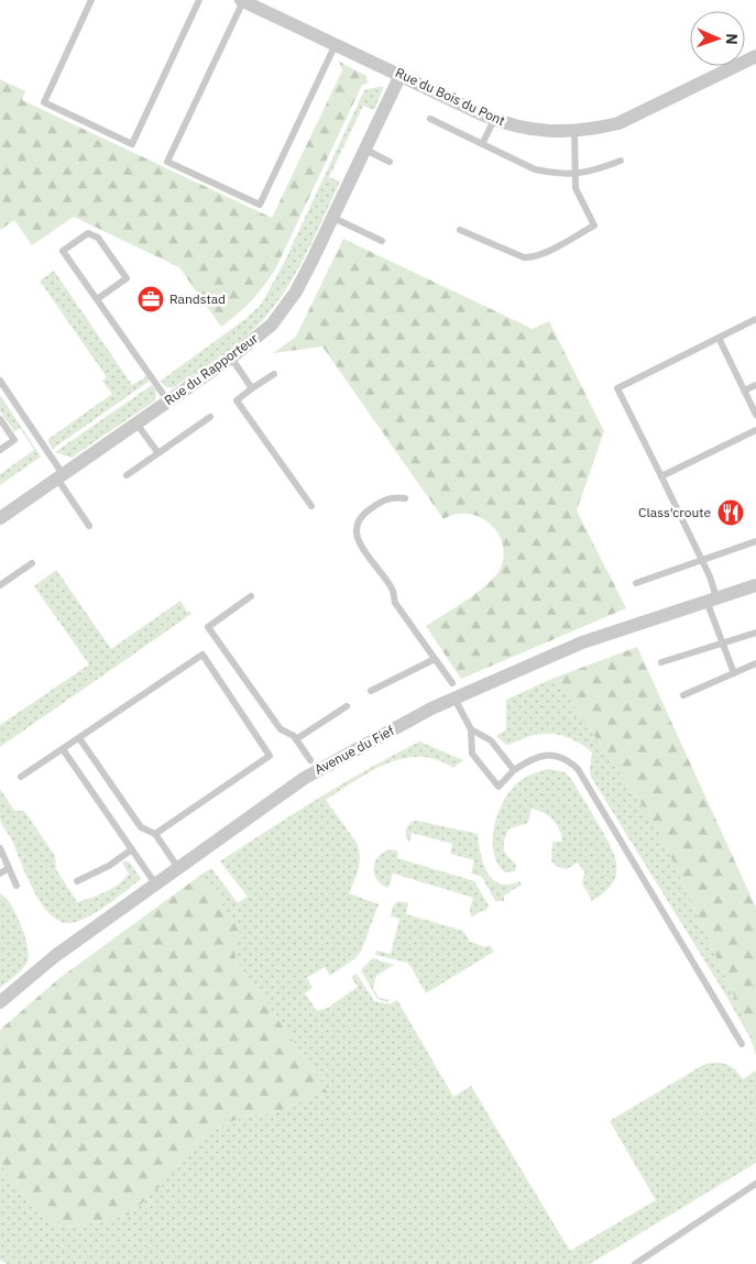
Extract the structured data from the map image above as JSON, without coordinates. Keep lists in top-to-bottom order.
{
  "streets": {
    "street": ["Rue du Bois du Pont", "Rue du Rapporteur", "Avenue du Fief"]
  },
  "crossings": [
    ["Rue du Bois du Pont", "Rue du Rapporteur"]
  ],
  "places": {
    "office": ["Randstad"],
    "restaurant": ["Class'croute"]
  },
  "north": "right"
}
